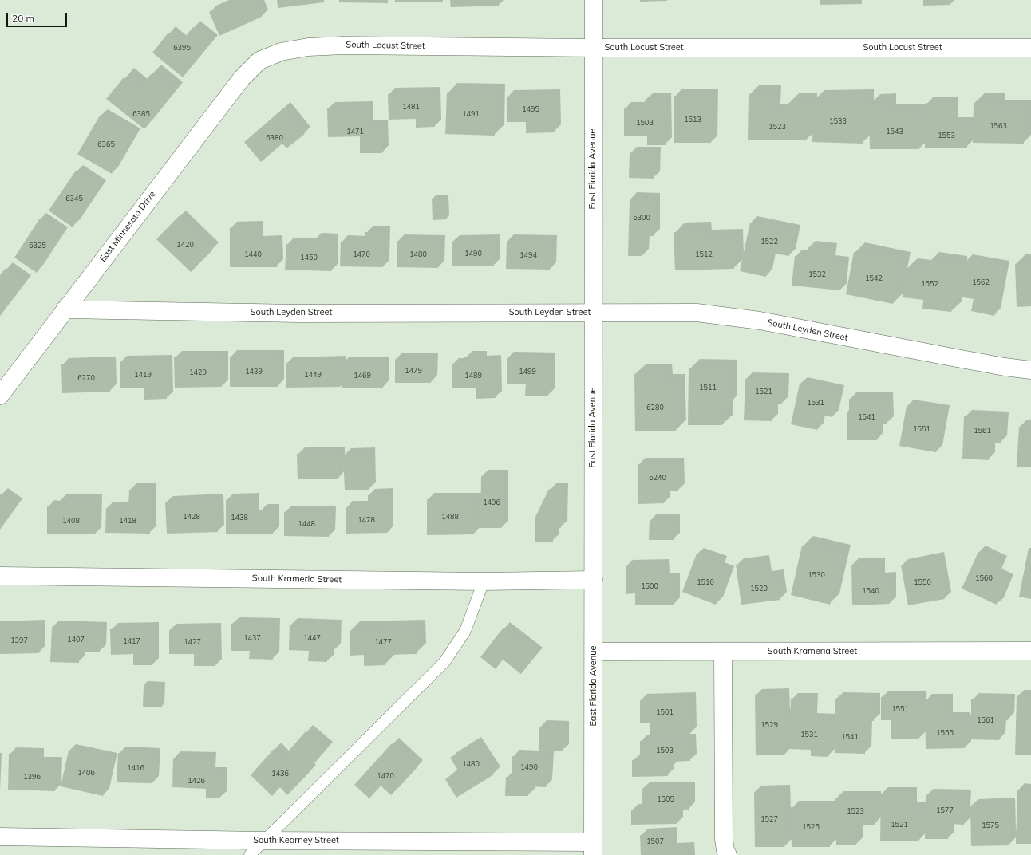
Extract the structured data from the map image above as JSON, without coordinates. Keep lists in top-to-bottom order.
{
  "streets": {
    "street": [
      "South Locust Street",
      "East Florida Avenue",
      "East Minnesota Drive",
      "South Leyden Street",
      "South Krameria Street",
      "South Kearney Street"
    ]
  },
  "crossings": [
    ["South Locust Street", "East Florida Avenue"],
    ["South Locust Street", "East Minnesota Drive"],
    ["East Florida Avenue", "South Leyden Street"],
    ["East Florida Avenue", "South Krameria Street"],
    ["East Florida Avenue", "South Kearney Street"],
    ["East Minnesota Drive", "South Leyden Street"]
  ],
  "house_numbers": [
    "6395",
    "1481",
    "1495",
    "6385",
    "1491",
    "1513",
    "1533",
    "1503",
    "1563",
    "1523",
    "1471",
    "1543",
    "1553",
    "6380",
    "6365",
    "6345",
    "6300",
    "1522",
    "1420",
    "6325",
    "1490",
    "1440",
    "1470",
    "1480",
    "1512",
    "1494",
    "1450",
    "1532",
    "1542",
    "1562",
    "1552",
    "1479",
    "1439",
    "1499",
    "1429",
    "1419",
    "1449",
    "1469",
    "1489",
    "6270",
    "1511",
    "1521",
    "1531",
    "6280",
    "1541",
    "1551",
    "1561",
    "6240",
    "1496",
    "1428",
    "1488",
    "1438",
    "1478",
    "1408",
    "1418",
    "1448",
    "1530",
    "1560",
    "1510",
    "1550",
    "1500",
    "1520",
    "1540",
    "1437",
    "1447",
    "1407",
    "1397",
    "1417",
    "1427",
    "1477",
    "1551",
    "1501",
    "1561",
    "1529",
    "1555",
    "1531",
    "1541",
    "1503",
    "1480",
    "1490",
    "1416",
    "1406",
    "1436",
    "1470",
    "1396",
    "1426",
    "1505",
    "1577",
    "1523",
    "1527",
    "1521",
    "1575",
    "1525",
    "1507"
  ],
  "scale_bar": "20 m"
}
